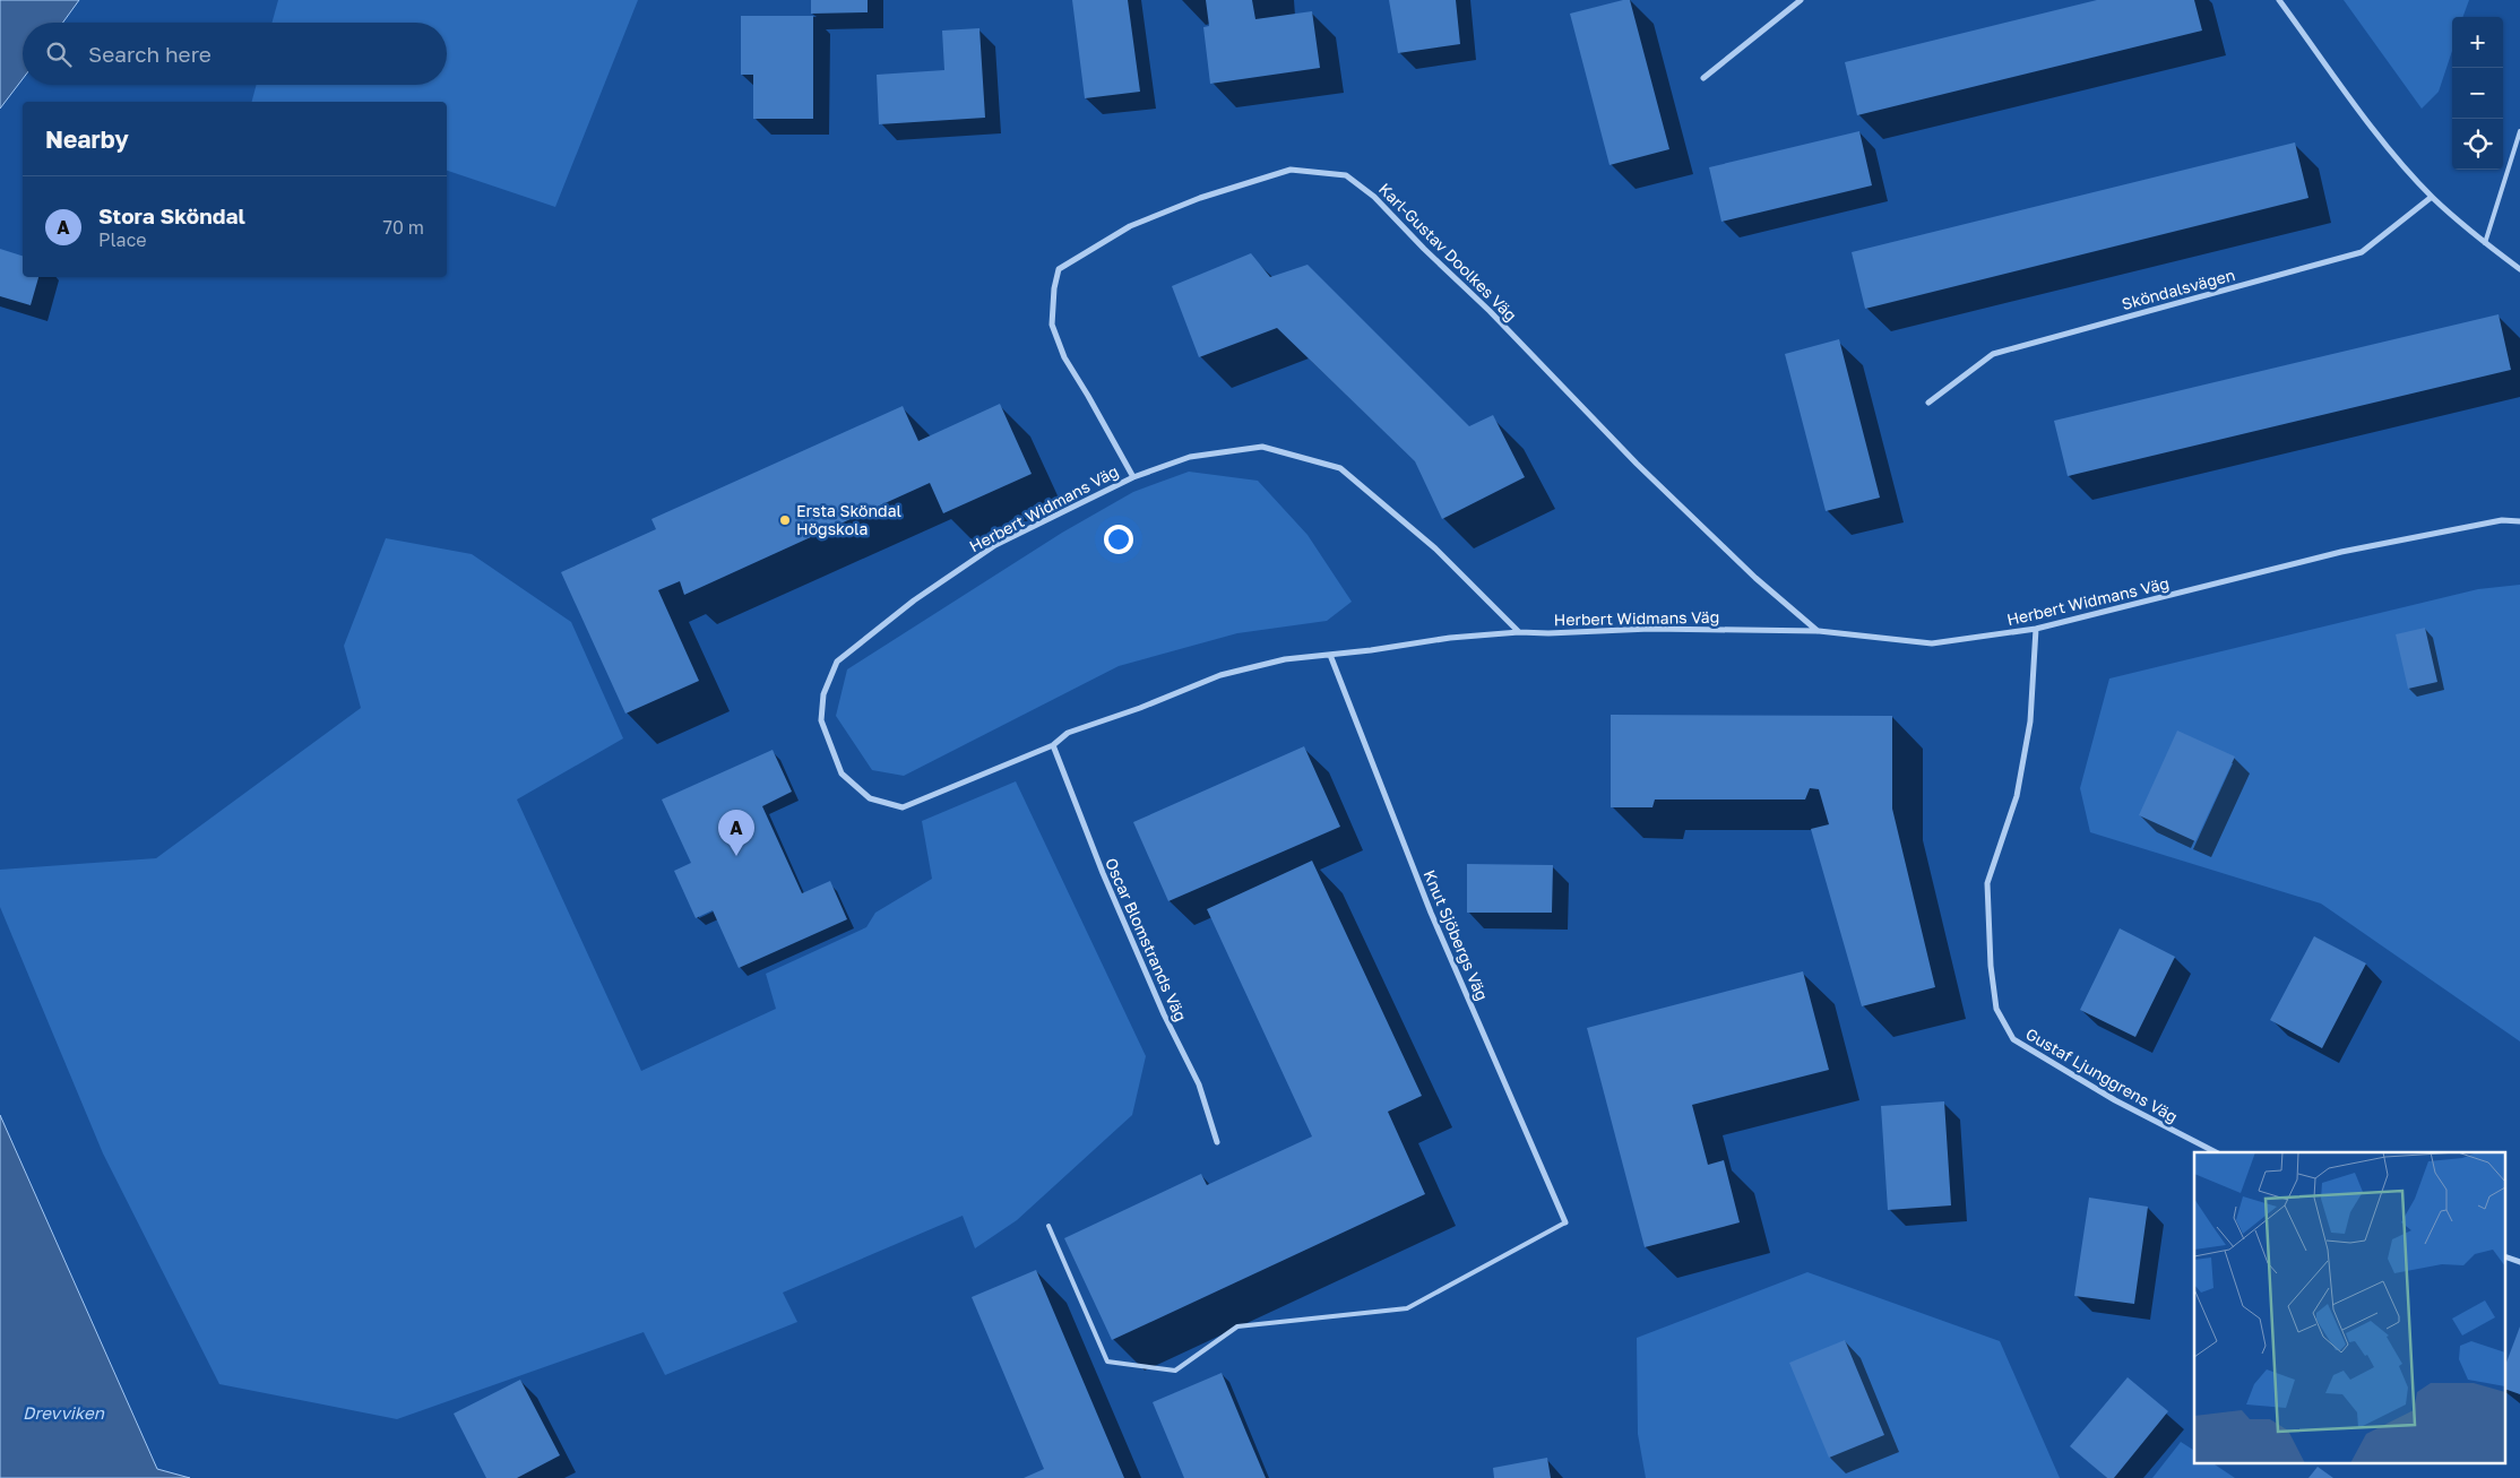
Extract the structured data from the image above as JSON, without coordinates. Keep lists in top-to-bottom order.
{
  "streets": {
    "street": [
      "Karl-Gustav Doolkes Väg",
      "Sköndalsvägen",
      "Herbert Widmans Väg",
      "Knut Sjöbergs Väg",
      "Oscar Blomstrands Väg",
      "Gustaf Ljunggrens Väg"
    ]
  },
  "crossings": [
    ["Karl-Gustav Doolkes Väg", "Herbert Widmans Väg"],
    ["Herbert Widmans Väg", "Knut Sjöbergs Väg"],
    ["Herbert Widmans Väg", "Oscar Blomstrands Väg"],
    ["Herbert Widmans Väg", "Gustaf Ljunggrens Väg"]
  ],
  "water": ["Drevviken"],
  "places": ["Ersta Sköndal Högskola"],
  "page": {
    "map_buttons": ["+", "−"],
    "search": "Search here",
    "heading": "Nearby",
    "list": [
      {
        "mark": "A",
        "name": "Stora Sköndal",
        "note": "Place",
        "value": "70 m"
      }
    ],
    "pins": "A"
  }
}
